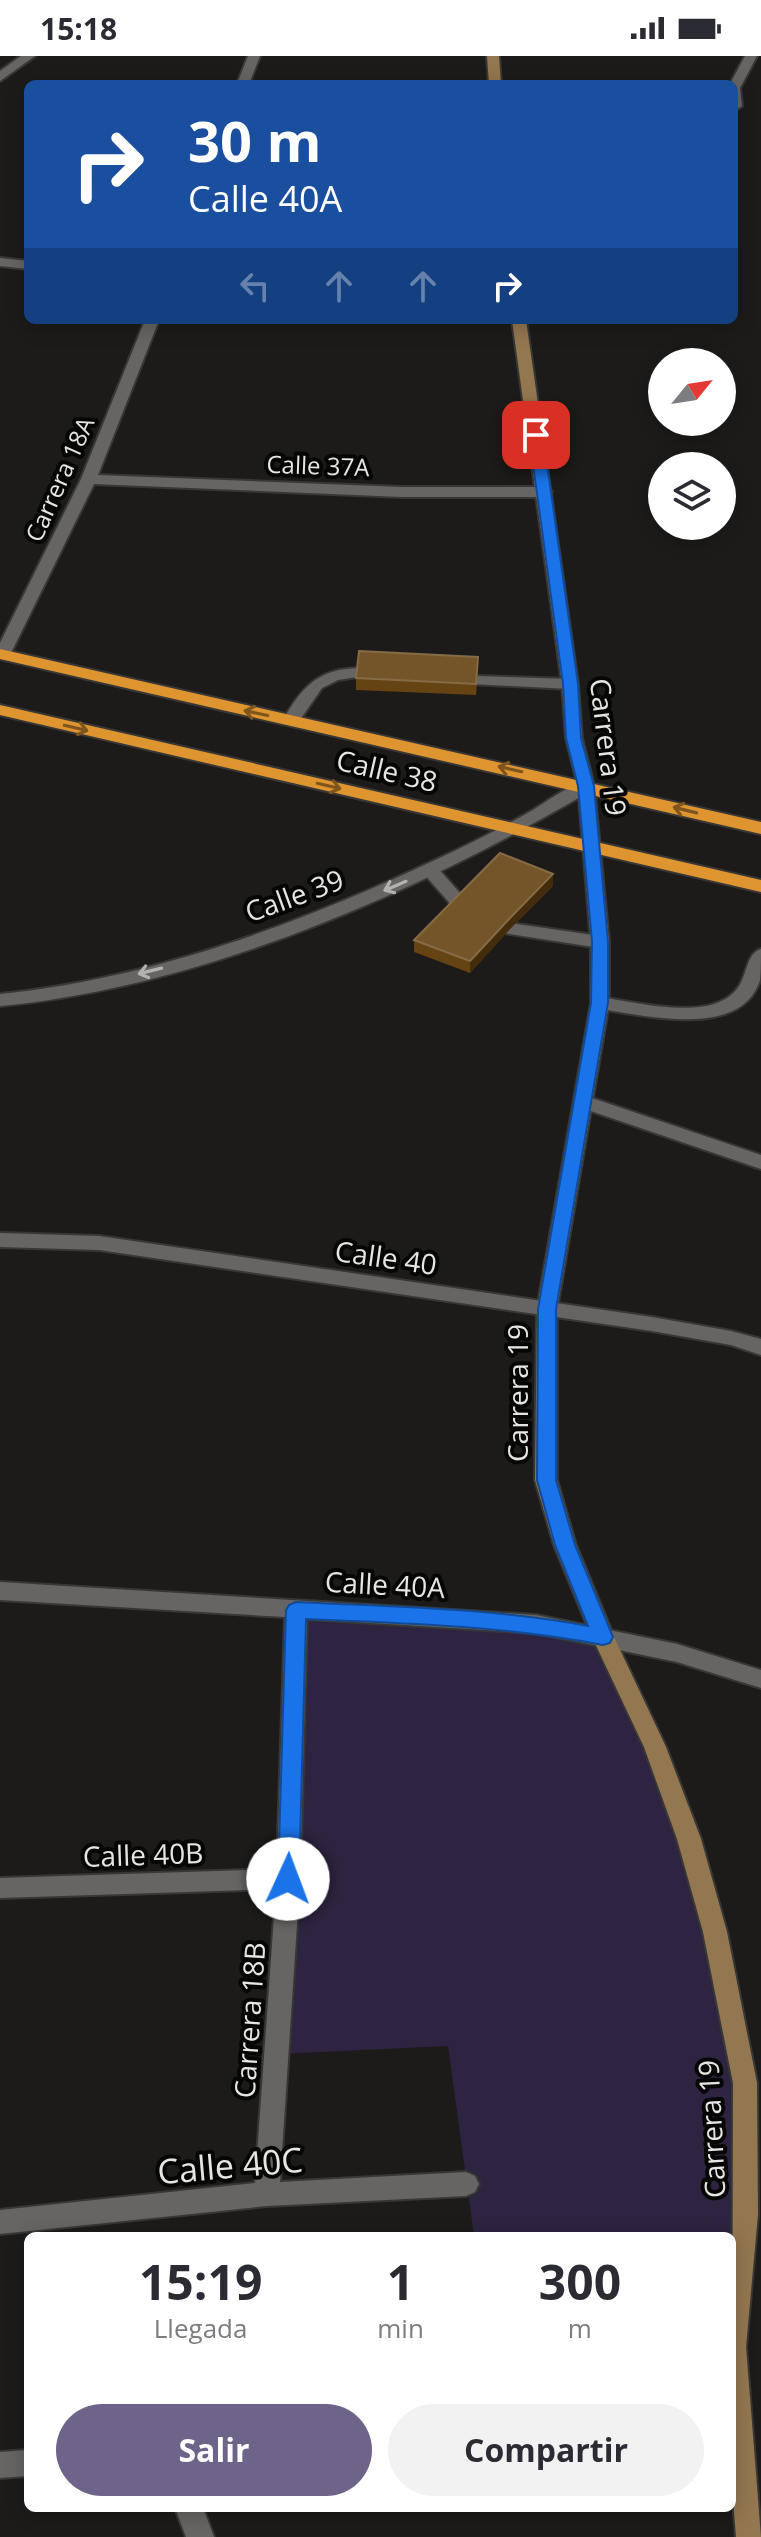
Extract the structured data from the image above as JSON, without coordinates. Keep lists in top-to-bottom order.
{
  "streets": {
    "highway": ["Calle 38"],
    "main road": ["Carrera 19"],
    "street": [
      "Calle 37A",
      "Carrera 18A",
      "Calle 39",
      "Calle 40",
      "Calle 40A",
      "Calle 40B",
      "Carrera 18B",
      "Calle 40C"
    ]
  },
  "crossings": [
    ["Calle 37A", "Carrera 18A"],
    ["Calle 37A", "Carrera 19"],
    ["Carrera 18A", "Calle 38"],
    ["Carrera 19", "Calle 38"],
    ["Carrera 19", "Calle 39"],
    ["Carrera 19", "Calle 40"],
    ["Carrera 19", "Calle 40A"],
    ["Calle 38", "Calle 39"],
    ["Calle 40A", "Carrera 18B"],
    ["Calle 40B", "Carrera 18B"],
    ["Carrera 18B", "Calle 40C"]
  ],
  "one_way": ["Calle 39"],
  "north": "top right",
  "page": {
    "status": "15:18",
    "turn": ["30 m", "Calle 40A"],
    "eta": [
      "15:19",
      "Llegada",
      "1",
      "min",
      "300",
      "m"
    ],
    "buttons": ["Salir", "Compartir"]
  }
}
